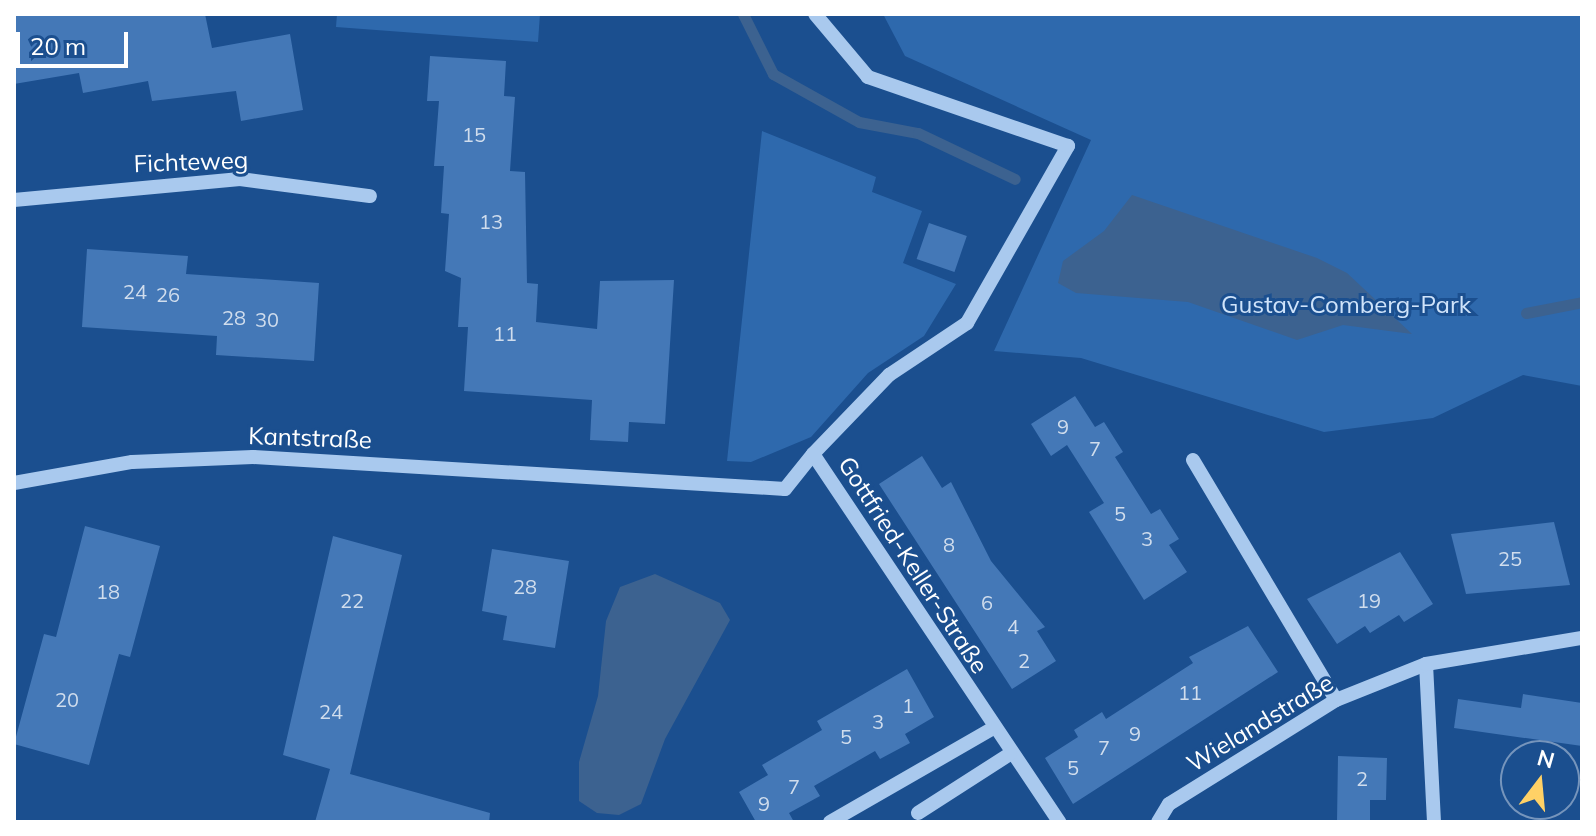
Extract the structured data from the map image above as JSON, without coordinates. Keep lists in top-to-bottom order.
{
  "streets": {
    "street": [
      "Fichteweg",
      "Kantstraße",
      "Gottfried-Keller-Straße",
      "Wielandstraße"
    ]
  },
  "crossings": [
    ["Kantstraße", "Gottfried-Keller-Straße"]
  ],
  "parks": ["Gustav-Comberg-Park"],
  "house_numbers": [
    "15",
    "13",
    "24",
    "26",
    "28",
    "30",
    "11",
    "9",
    "7",
    "5",
    "3",
    "8",
    "25",
    "28",
    "18",
    "22",
    "19",
    "6",
    "4",
    "2",
    "11",
    "20",
    "1",
    "24",
    "3",
    "9",
    "5",
    "7",
    "5",
    "2",
    "7",
    "9"
  ],
  "scale_bar": "20 m",
  "north": "top"
}
